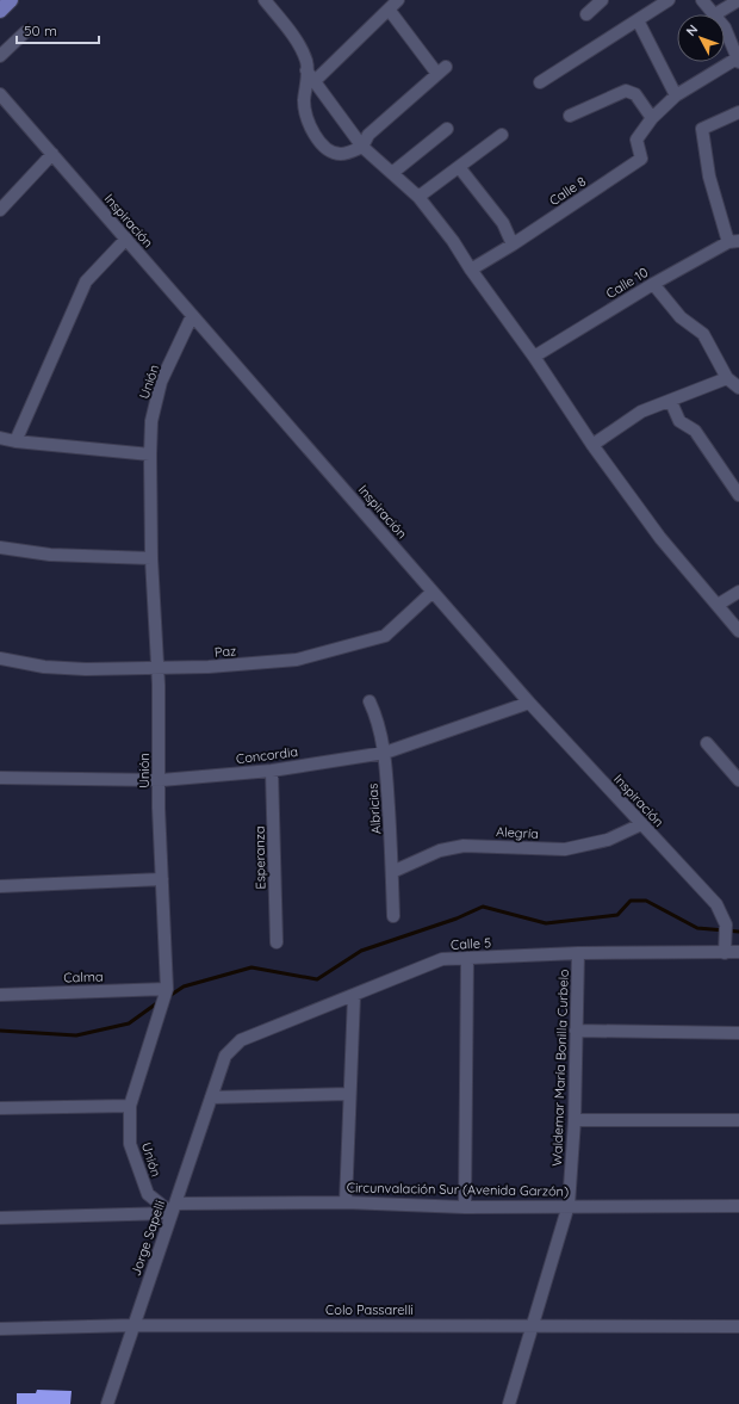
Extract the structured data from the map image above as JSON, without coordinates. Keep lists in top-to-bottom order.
{
  "streets": {
    "street": [
      "Calle 8",
      "Inspiración",
      "Calle 10",
      "Unión",
      "Paz",
      "Concordia",
      "Albricias",
      "Alegría",
      "Esperanza",
      "Calle 5",
      "Calma",
      "Waldemar María Bonilla Curbelo",
      "Circunvalación Sur (Avenida Garzón)",
      "Jorge Sapelli",
      "Colo Passarelli"
    ]
  },
  "crossings": [
    ["Inspiración", "Unión"],
    ["Inspiración", "Paz"],
    ["Inspiración", "Concordia"],
    ["Inspiración", "Alegría"],
    ["Inspiración", "Calle 5"],
    ["Unión", "Paz"],
    ["Unión", "Concordia"],
    ["Unión", "Calma"],
    ["Unión", "Circunvalación Sur (Avenida Garzón)"],
    ["Unión", "Jorge Sapelli"],
    ["Concordia", "Albricias"],
    ["Concordia", "Esperanza"],
    ["Albricias", "Alegría"],
    ["Calle 5", "Waldemar María Bonilla Curbelo"],
    ["Calle 5", "Jorge Sapelli"],
    ["Waldemar María Bonilla Curbelo", "Circunvalación Sur (Avenida Garzón)"],
    ["Waldemar María Bonilla Curbelo", "Colo Passarelli"],
    ["Circunvalación Sur (Avenida Garzón)", "Jorge Sapelli"],
    ["Jorge Sapelli", "Colo Passarelli"]
  ],
  "scale_bar": "50 m",
  "north": "top left"
}
